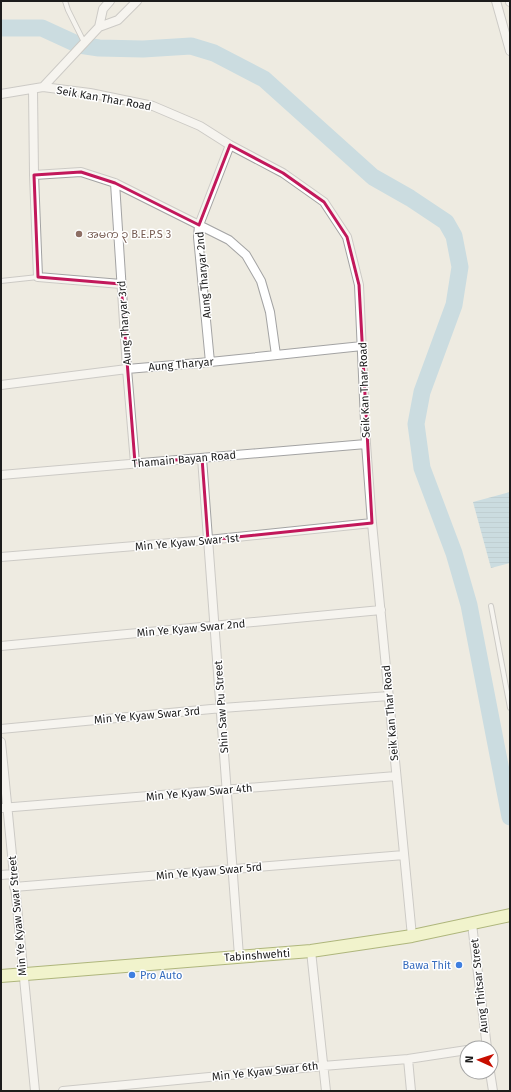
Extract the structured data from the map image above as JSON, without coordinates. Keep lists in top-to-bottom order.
{
  "streets": {
    "main road": ["Tabinshwehti"],
    "street": [
      "Seik Kan Thar Road",
      "Aung Tharyar 2nd",
      "Aung Tharyar 3rd",
      "Aung Tharyar",
      "Thamain Bayan Road",
      "Min Ye Kyaw Swar 1st",
      "Min Ye Kyaw Swar 2nd",
      "Shin Saw Pu Street",
      "Min Ye Kyaw Swar 3rd",
      "Min Ye Kyaw Swar 4th",
      "Min Ye Kyaw Swar 5rd",
      "Min Ye Kyaw Swar Street",
      "Aung Thitsar Street",
      "Min Ye Kyaw Swar 6th"
    ]
  },
  "crossings": [
    ["Seik Kan Thar Road", "Aung Tharyar 2nd"],
    ["Seik Kan Thar Road", "Aung Tharyar"],
    ["Seik Kan Thar Road", "Thamain Bayan Road"],
    ["Seik Kan Thar Road", "Min Ye Kyaw Swar 1st"],
    ["Seik Kan Thar Road", "Min Ye Kyaw Swar 2nd"],
    ["Seik Kan Thar Road", "Min Ye Kyaw Swar 3rd"],
    ["Seik Kan Thar Road", "Min Ye Kyaw Swar 4th"],
    ["Seik Kan Thar Road", "Min Ye Kyaw Swar 5rd"],
    ["Seik Kan Thar Road", "Tabinshwehti"],
    ["Aung Tharyar 2nd", "Aung Tharyar"],
    ["Aung Tharyar 3rd", "Aung Tharyar"],
    ["Aung Tharyar 3rd", "Thamain Bayan Road"],
    ["Thamain Bayan Road", "Shin Saw Pu Street"],
    ["Min Ye Kyaw Swar 1st", "Shin Saw Pu Street"],
    ["Min Ye Kyaw Swar 2nd", "Shin Saw Pu Street"],
    ["Shin Saw Pu Street", "Min Ye Kyaw Swar 3rd"],
    ["Shin Saw Pu Street", "Min Ye Kyaw Swar 4th"],
    ["Shin Saw Pu Street", "Min Ye Kyaw Swar 5rd"],
    ["Shin Saw Pu Street", "Tabinshwehti"],
    ["Min Ye Kyaw Swar 4th", "Min Ye Kyaw Swar Street"],
    ["Min Ye Kyaw Swar 5rd", "Min Ye Kyaw Swar Street"],
    ["Min Ye Kyaw Swar Street", "Tabinshwehti"],
    ["Tabinshwehti", "Aung Thitsar Street"]
  ],
  "places": ["အမက ၃ B.E.P.S 3", "Bawa Thit", "Pro Auto"],
  "north": "left"
}
